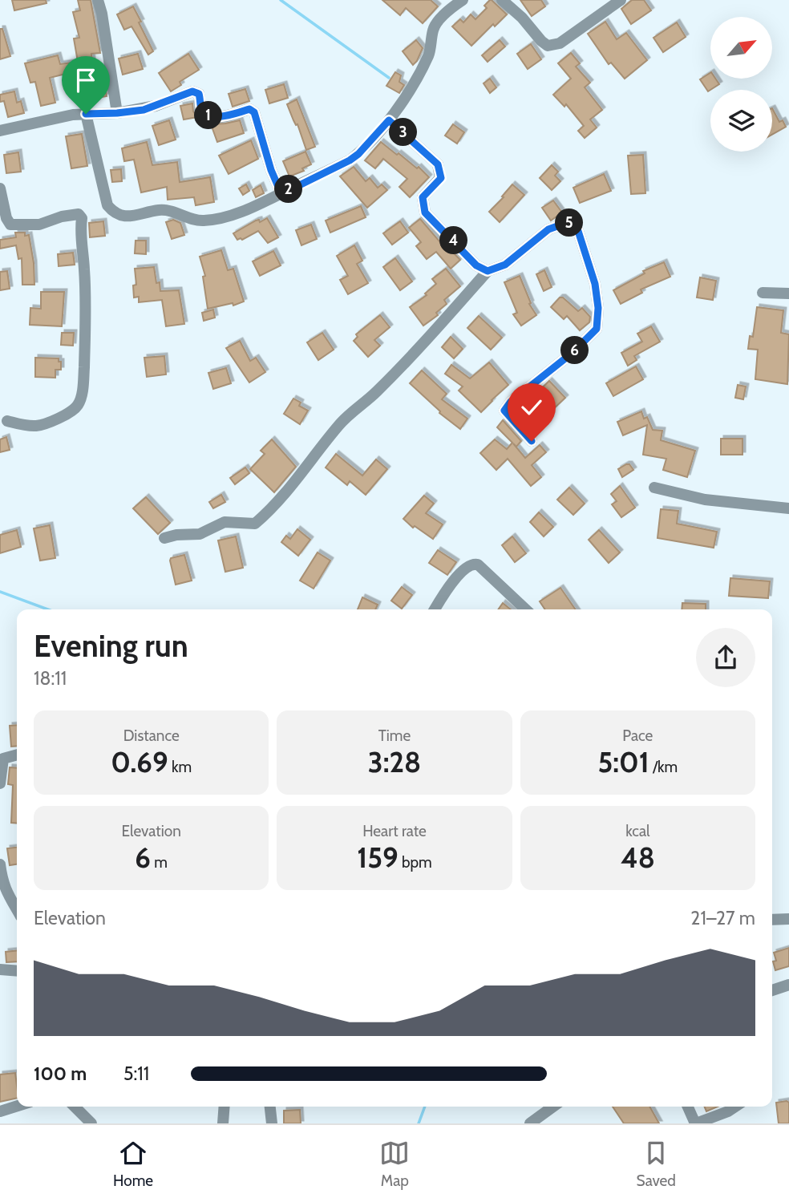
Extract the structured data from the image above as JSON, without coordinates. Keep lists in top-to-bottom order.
{
  "north": "top right",
  "page": {
    "pins": [
      "1",
      "3",
      "2",
      "5",
      "4",
      "6"
    ],
    "heading": ["Evening run", "18:11"],
    "stats": [
      ["Distance", "0.69 km"],
      ["Time", "3:28"],
      ["Pace", "5:01 /km"],
      ["Elevation", "6 m"],
      ["Heart rate", "159 bpm"],
      ["kcal", "48"]
    ],
    "chart": ["Elevation", "21–27 m"],
    "list": [
      {
        "name": "100 m",
        "note": "5:11"
      }
    ],
    "tabs": ["Home", "Map", "Saved"]
  }
}
